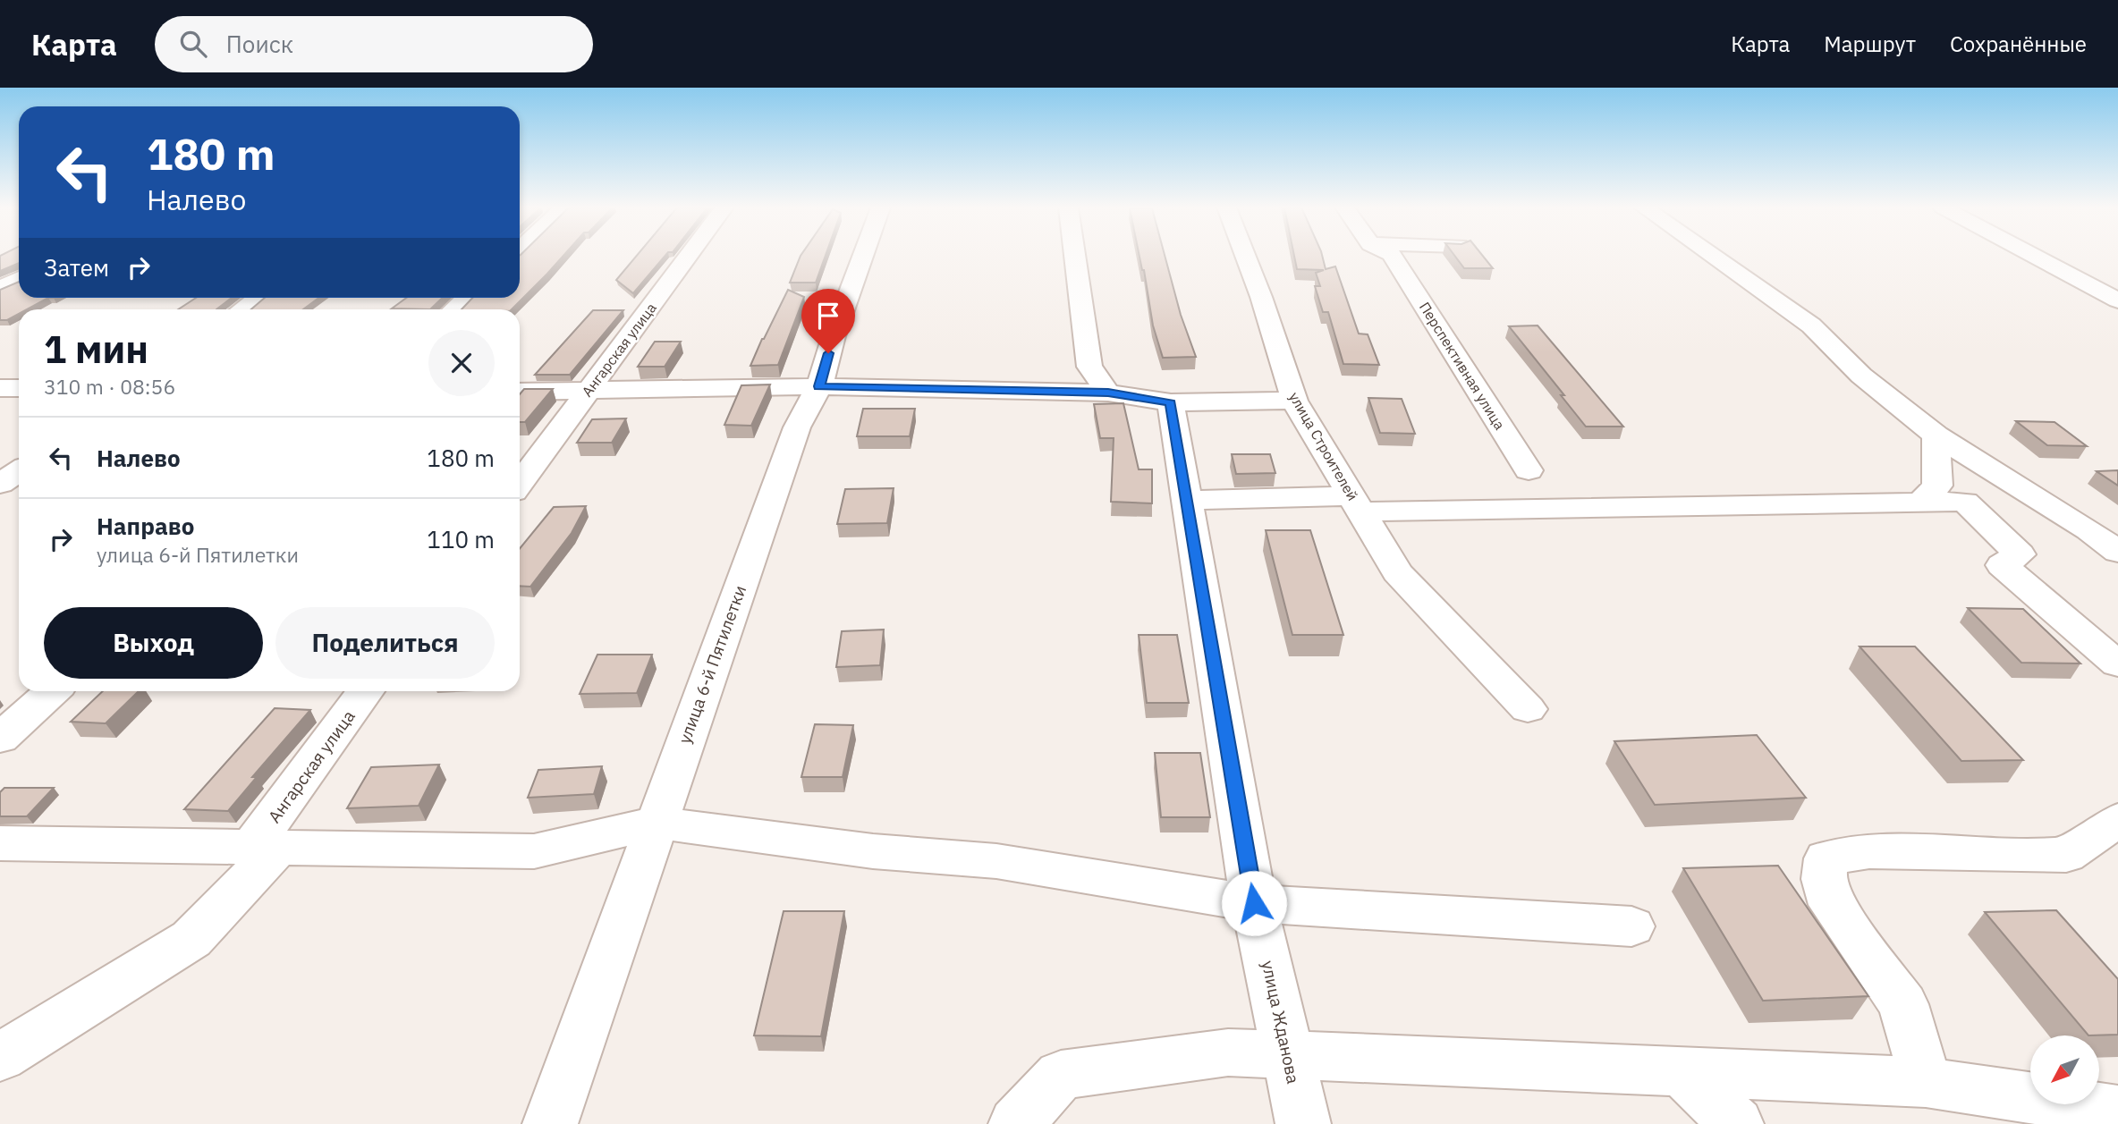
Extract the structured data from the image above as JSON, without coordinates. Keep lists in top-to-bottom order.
{
  "streets": {
    "street": [
      "Ангарская улица",
      "Перспективная улица",
      "улица Строителей",
      "улица 6-й Пятилетки",
      "улица Жданова"
    ]
  },
  "north": "bottom left",
  "page": {
    "header": "Карта",
    "search": "Поиск",
    "nav": ["Карта", "Маршрут", "Сохранённые"],
    "turn": ["180 m", "Налево"],
    "then": "Затем",
    "heading": ["1 мин", "310 m · 08:56"],
    "list": [
      {
        "name": "Налево",
        "value": "180 m"
      },
      {
        "name": "Направо",
        "note": "улица 6-й Пятилетки",
        "value": "110 m"
      }
    ],
    "buttons": ["Выход", "Поделиться"]
  }
}
